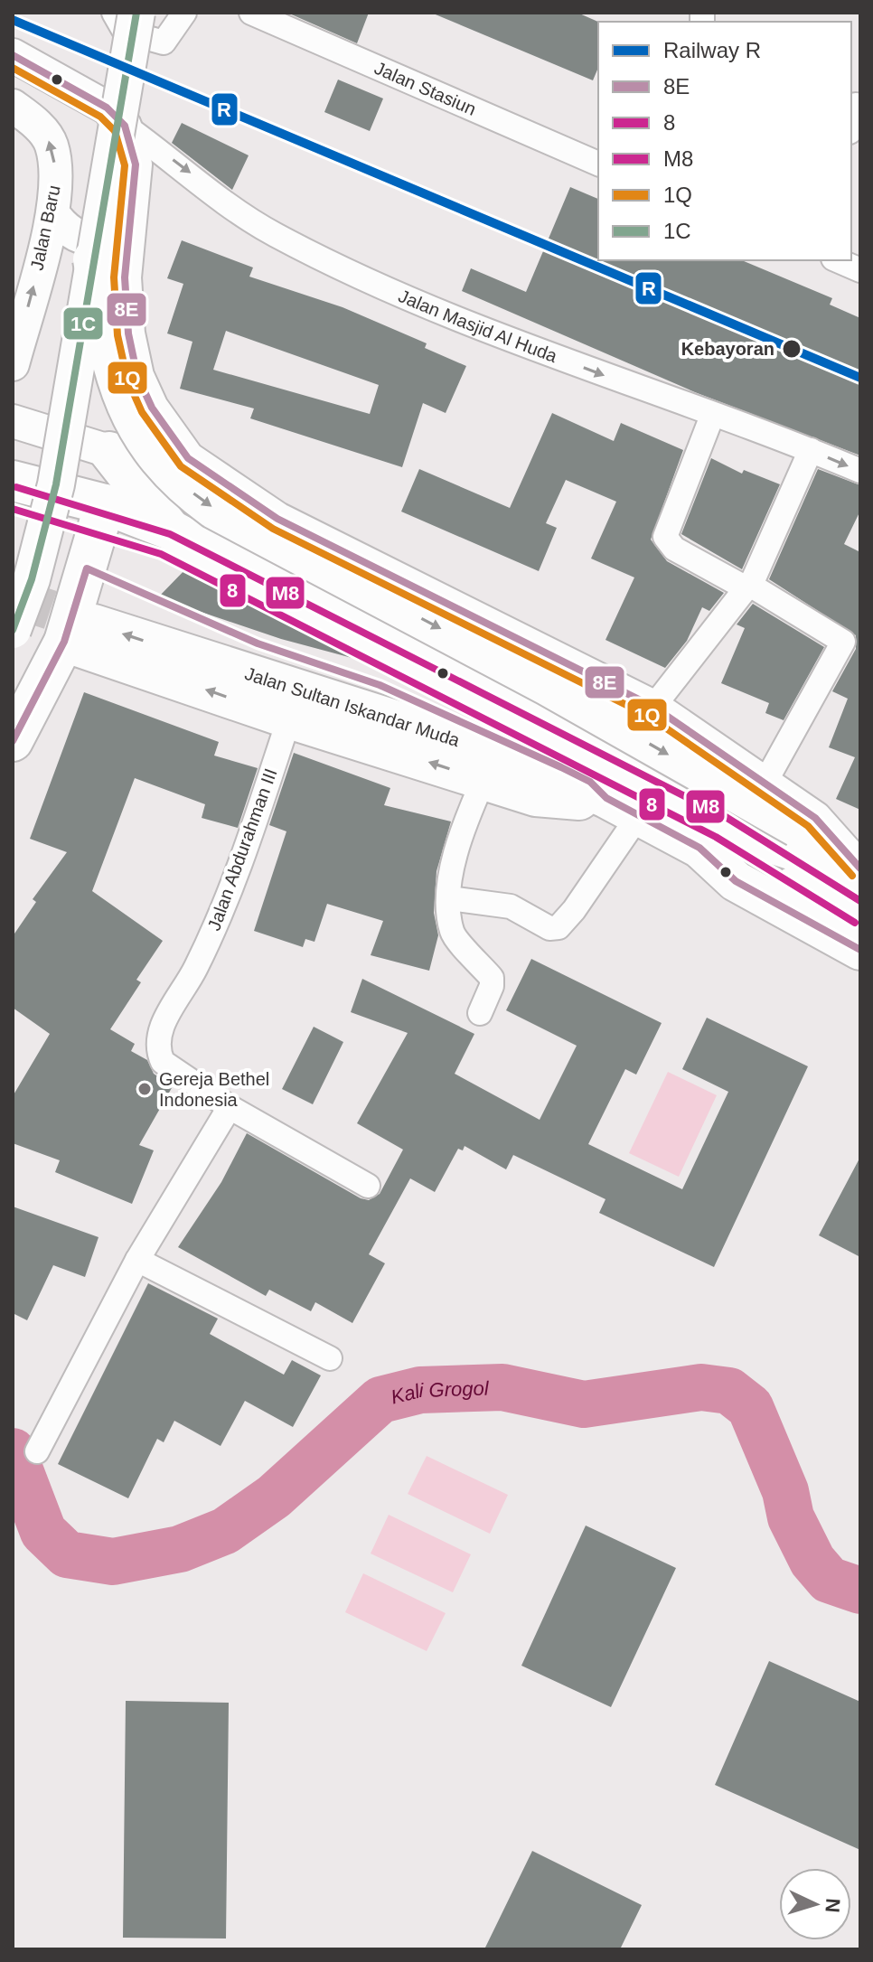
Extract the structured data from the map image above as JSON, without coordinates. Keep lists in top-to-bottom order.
{
  "streets": {
    "highway": ["Jalan Sultan Iskandar Muda"],
    "main road": ["Jalan Baru"],
    "street": ["Jalan Stasiun", "Jalan Masjid Al Huda", "Jalan Abdurahman III"]
  },
  "one_way": ["Jalan Masjid Al Huda"],
  "water": ["Kali Grogol"],
  "places": ["Kebayoran", "Gereja Bethel Indonesia"],
  "lines": [
    "transit line 1C",
    "rail line R",
    "transit line 8E",
    "transit line 1Q",
    "transit line M8",
    "transit line 8"
  ],
  "legend": [
    "Railway R",
    "8E",
    "8",
    "M8",
    "1Q",
    "1C"
  ],
  "north": "right"
}
